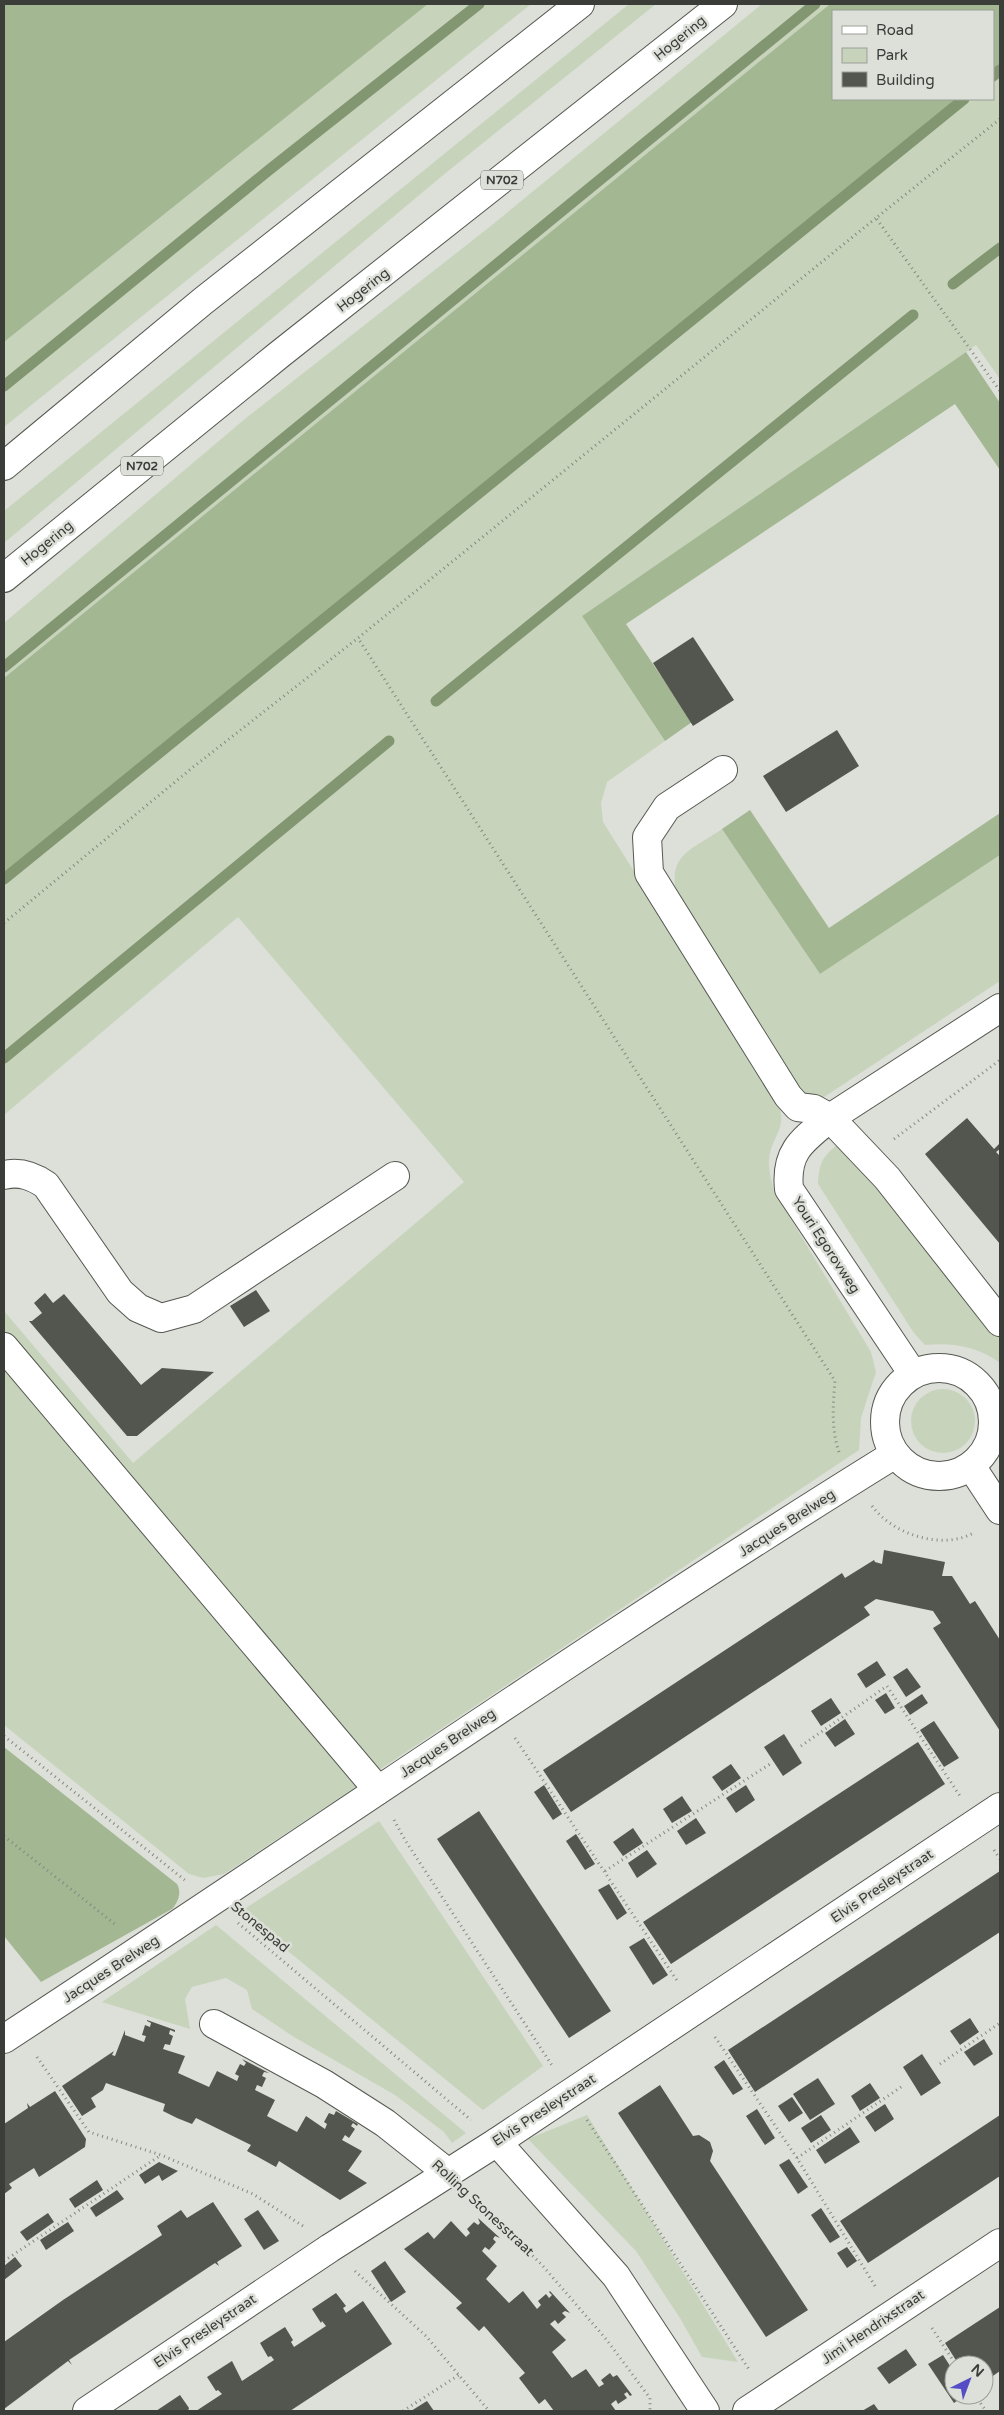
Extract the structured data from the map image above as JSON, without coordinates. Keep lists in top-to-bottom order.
{
  "streets": {
    "main road": [
      "Hogering",
      "N702",
      "Youri Egorovweg",
      "Jacques Brelweg",
      "Elvis Presleystraat",
      "Rolling Stonesstraat",
      "Jimi Hendrixstraat"
    ],
    "path": ["Stonespad"]
  },
  "crossings": [
    ["Youri Egorovweg", "Jacques Brelweg"],
    ["Jacques Brelweg", "Stonespad"],
    ["Elvis Presleystraat", "Stonespad"],
    ["Elvis Presleystraat", "Rolling Stonesstraat"]
  ],
  "legend": ["Road", "Park", "Building"],
  "north": "top right"
}
